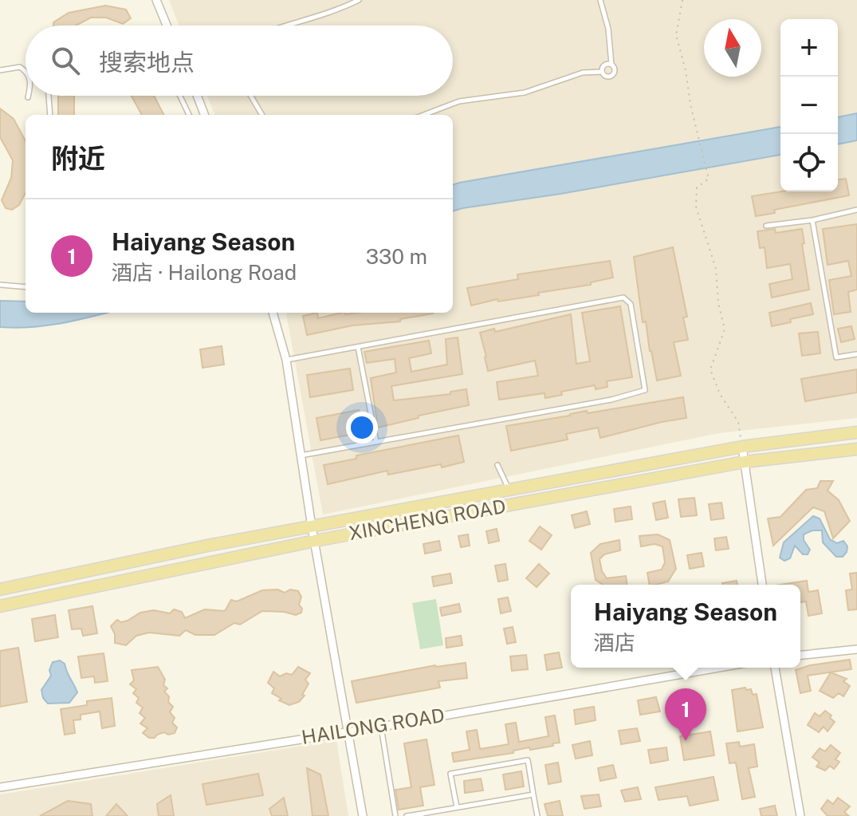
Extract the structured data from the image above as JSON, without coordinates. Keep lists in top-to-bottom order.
{
  "streets": {
    "main road": ["XINCHENG ROAD"],
    "street": ["HAILONG ROAD"]
  },
  "north": "top",
  "page": {
    "map_buttons": ["+", "−"],
    "search": "搜索地点",
    "heading": "附近",
    "list": [
      {
        "mark": "1",
        "name": "Haiyang Season",
        "note": "酒店 · Hailong Road",
        "value": "330 m"
      }
    ],
    "popup": ["Haiyang Season", "酒店"],
    "pins": "1"
  }
}
